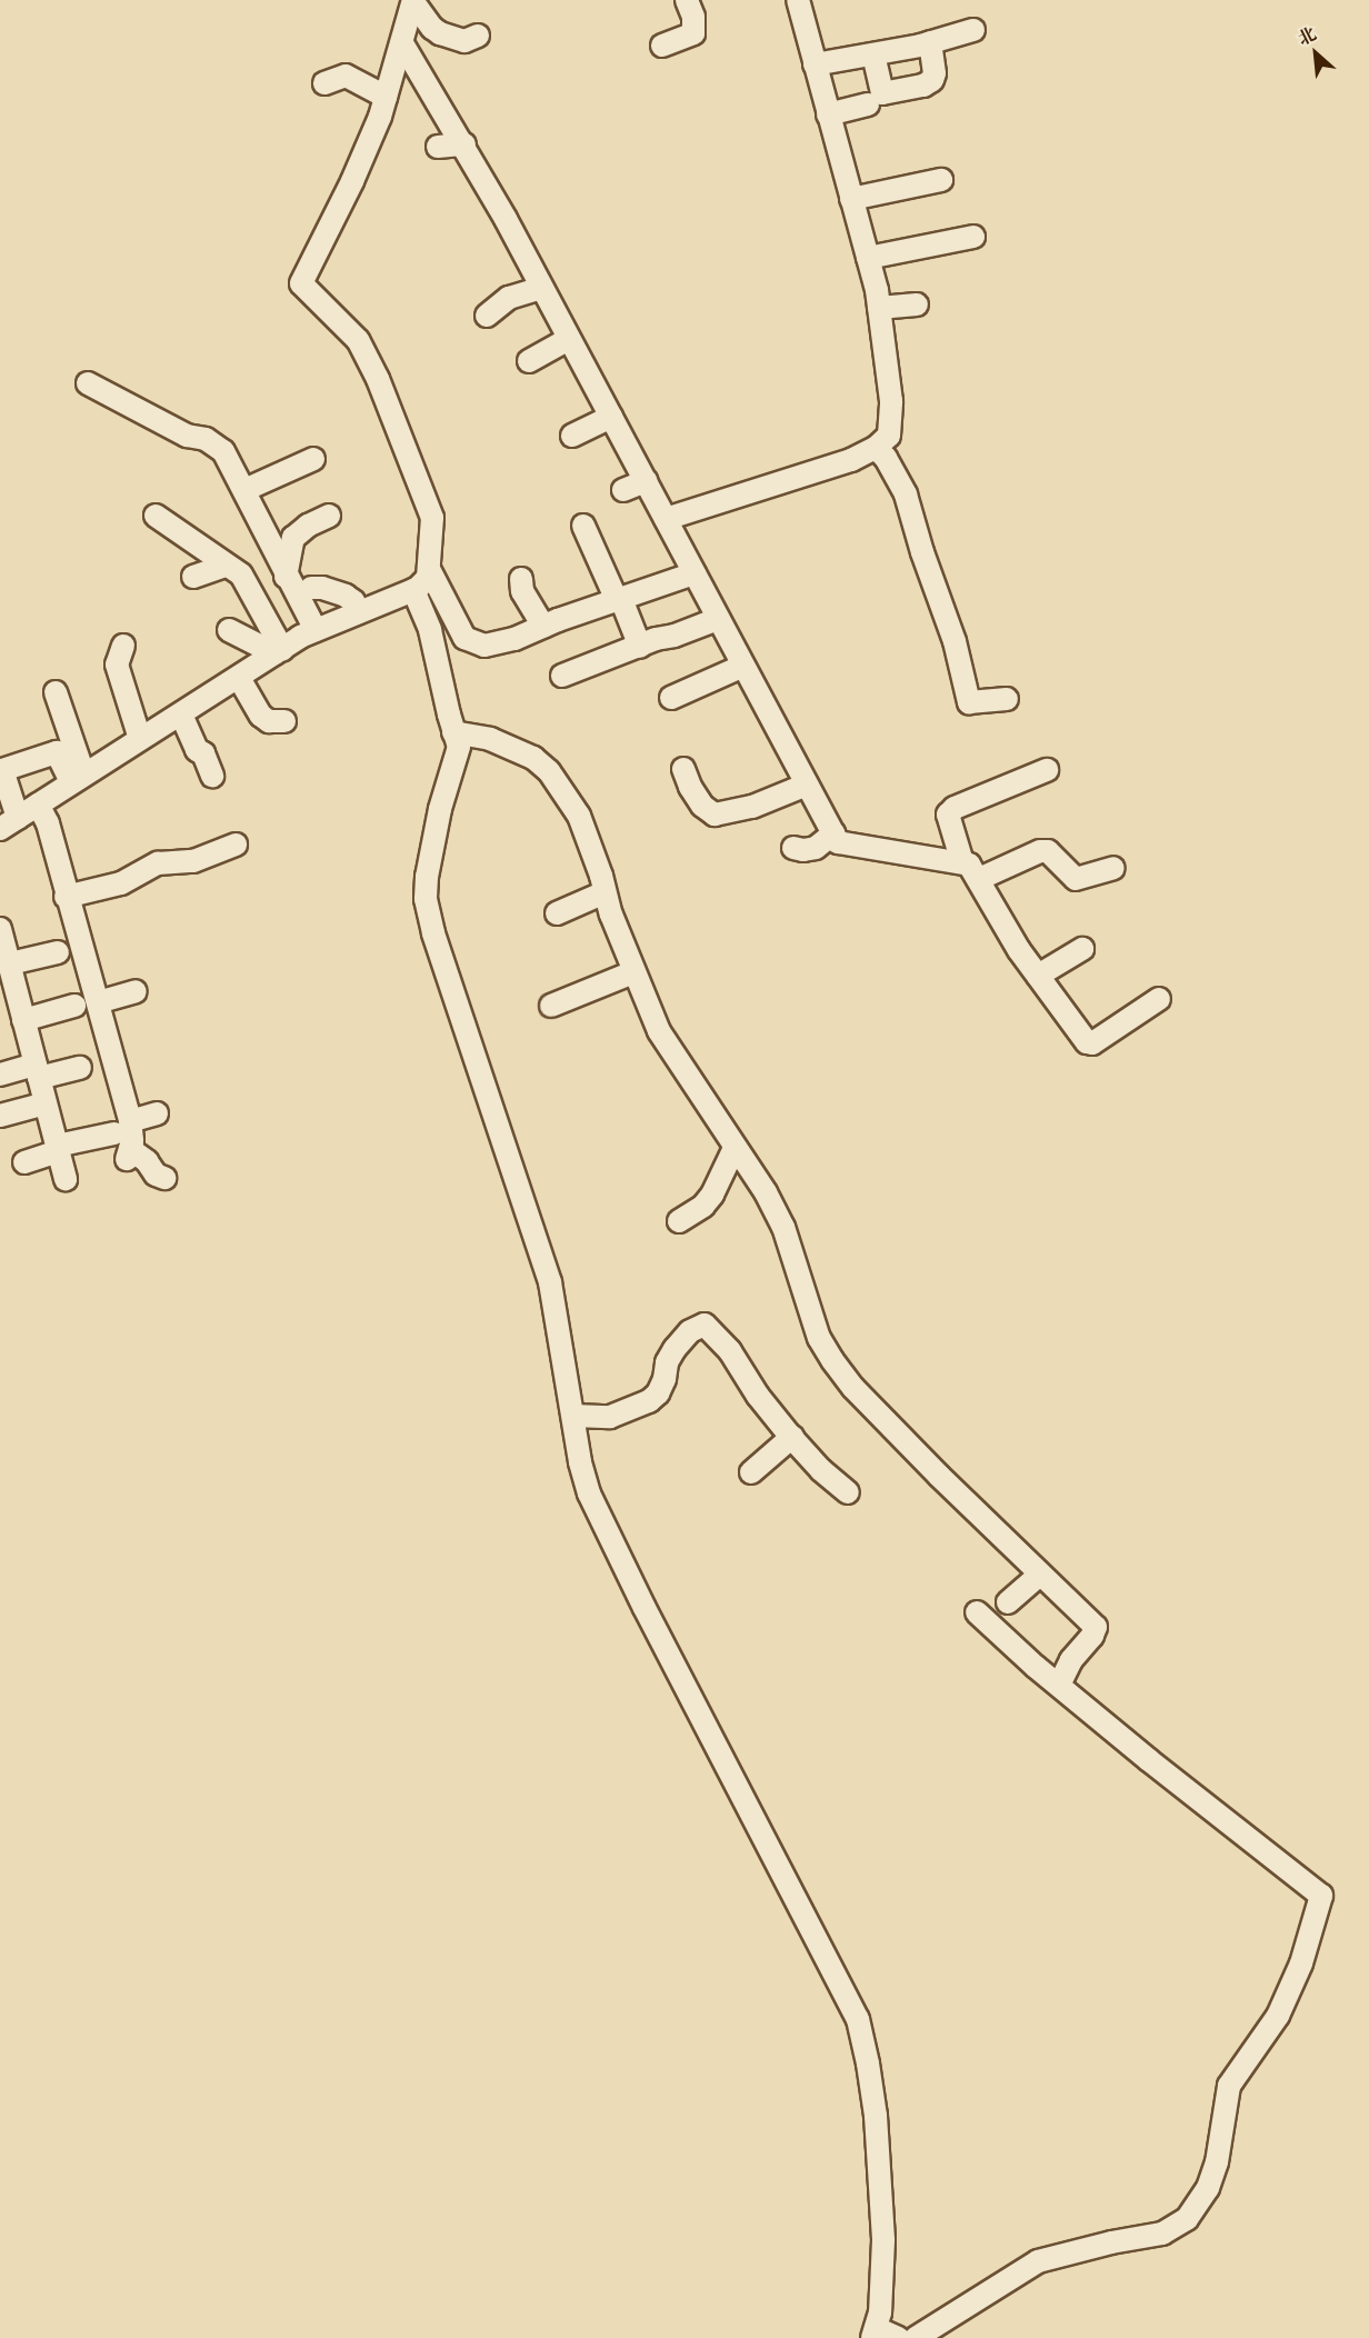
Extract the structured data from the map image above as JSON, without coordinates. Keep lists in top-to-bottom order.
{
  "north": "top left"
}
